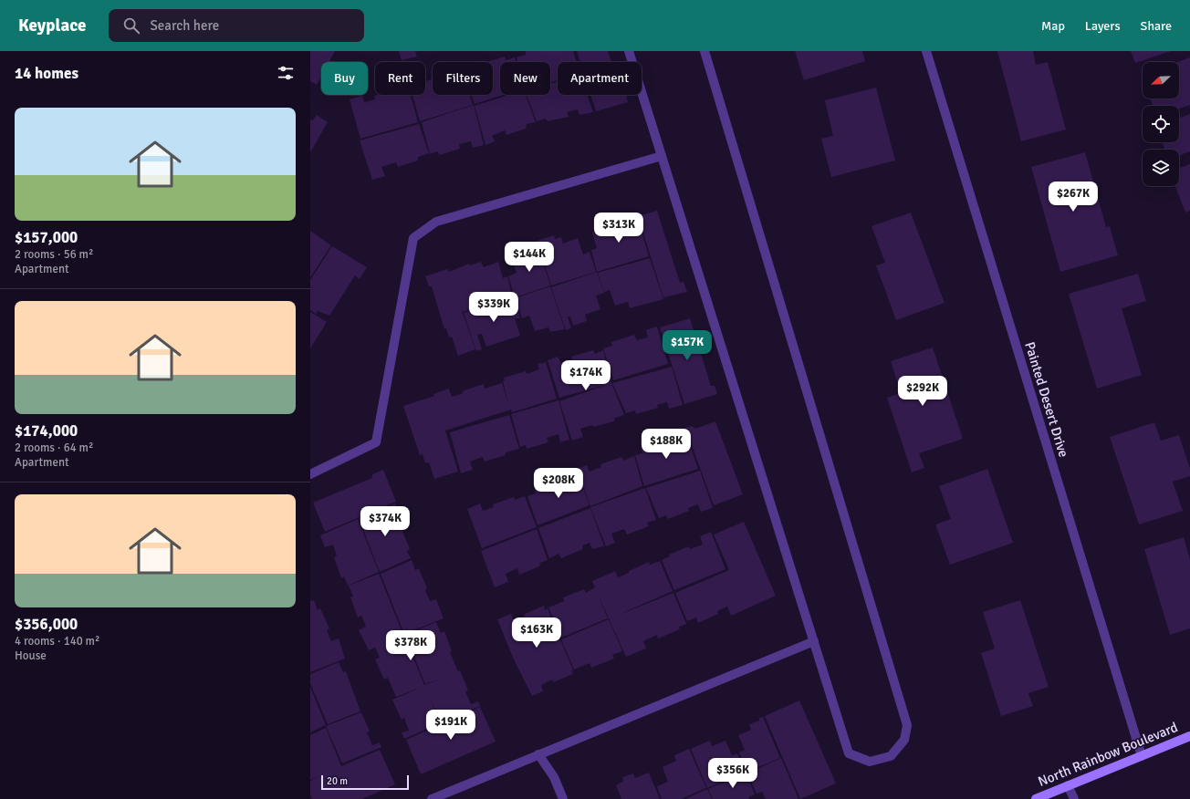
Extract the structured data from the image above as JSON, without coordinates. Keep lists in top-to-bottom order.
{
  "streets": {
    "main road": ["North Rainbow Boulevard"],
    "street": ["Painted Desert Drive"]
  },
  "crossings": [
    ["Painted Desert Drive", "North Rainbow Boulevard"]
  ],
  "scale_bar": "20 m",
  "north": "bottom left",
  "page": {
    "header": "Keyplace",
    "search": "Search here",
    "nav": ["Map", "Layers", "Share"],
    "heading": "14 homes",
    "chip": [
      "Buy",
      "Rent",
      "Filters",
      "New",
      "Apartment"
    ],
    "list": [
      {
        "name": "$157,000",
        "note": "2 rooms · 56 m² · Apartment"
      },
      {
        "name": "$174,000",
        "note": "2 rooms · 64 m² · Apartment"
      },
      {
        "name": "$356,000",
        "note": "4 rooms · 140 m² · House"
      }
    ],
    "price": [
      "$267K",
      "$313K",
      "$144K",
      "$339K",
      "$157K",
      "$174K",
      "$292K",
      "$188K",
      "$208K",
      "$374K",
      "$163K",
      "$378K",
      "$191K",
      "$356K"
    ],
    "scale": "20 m"
  }
}
